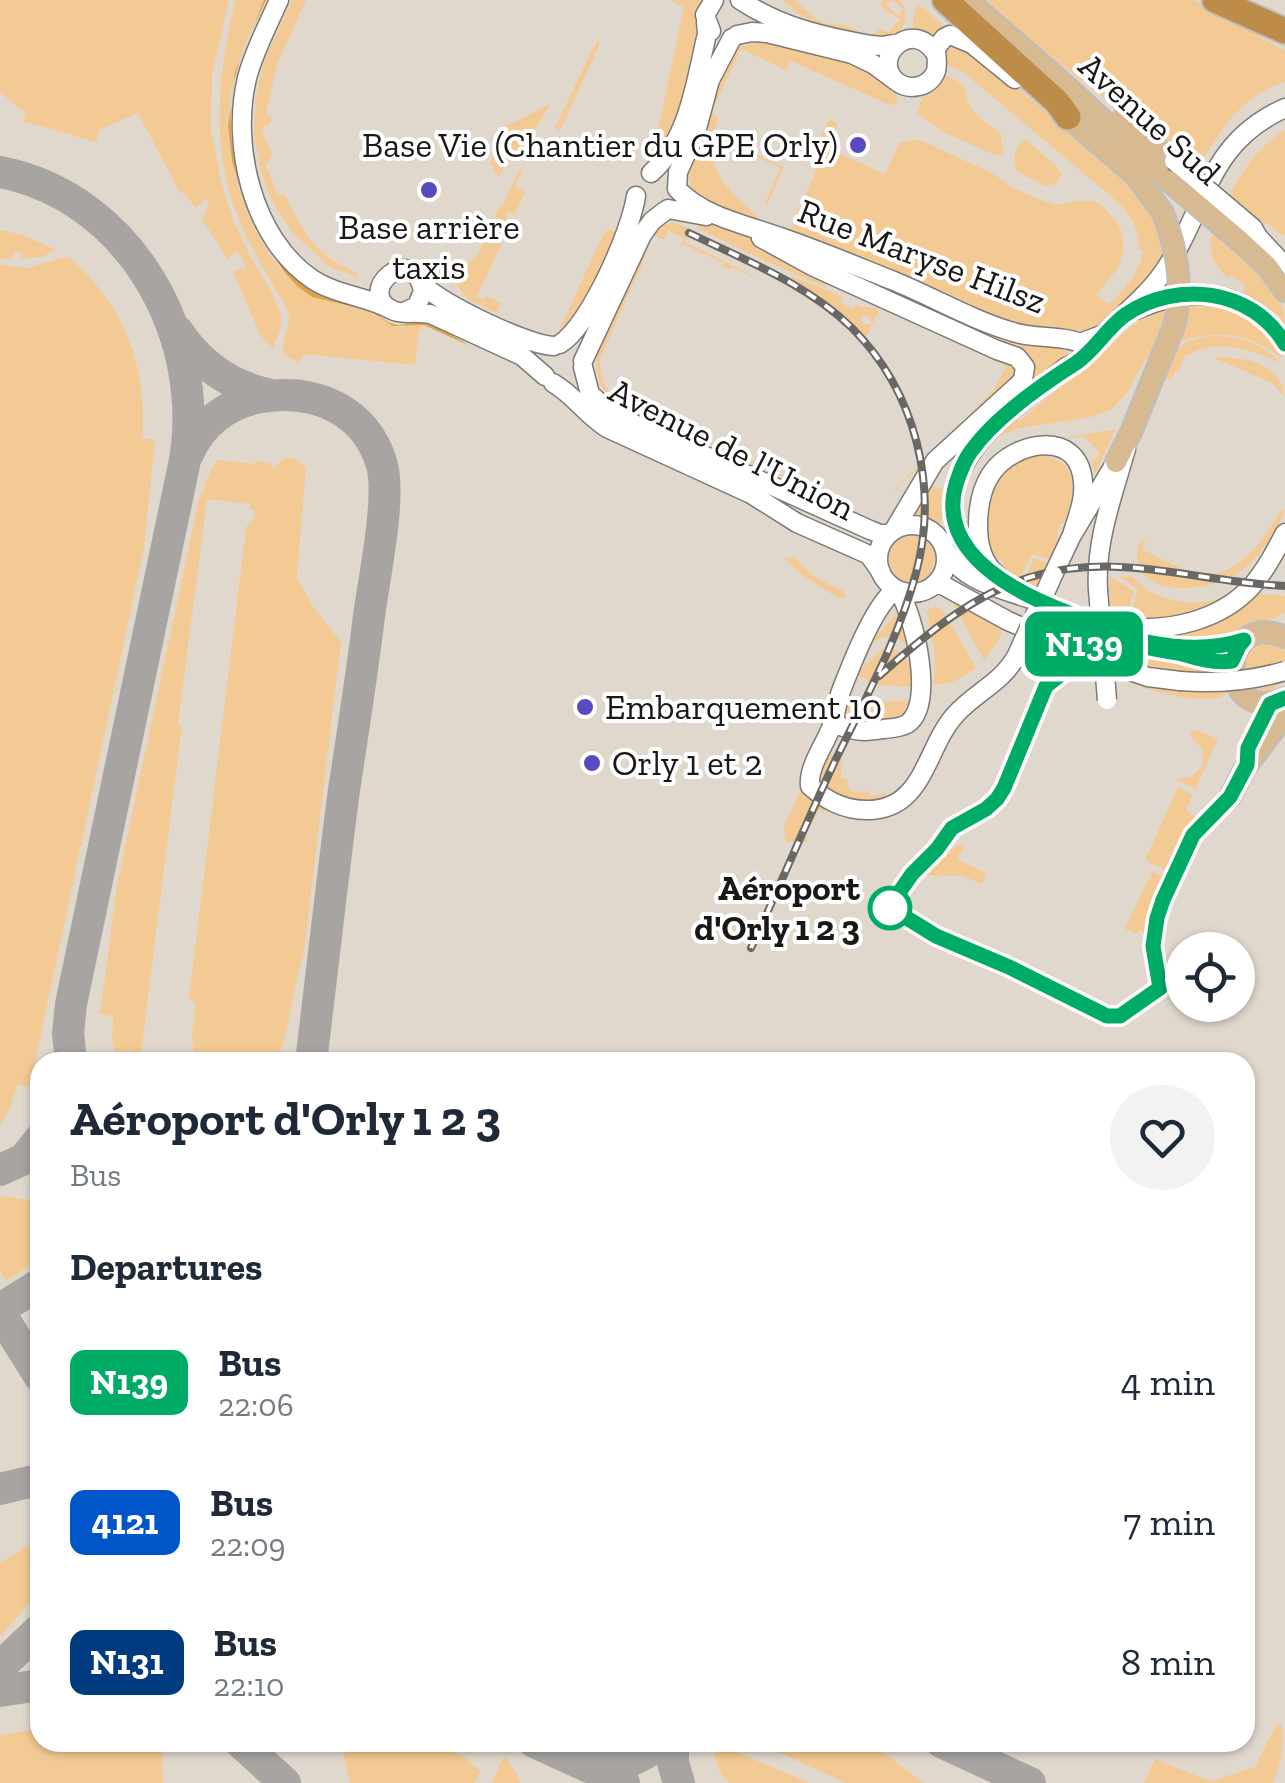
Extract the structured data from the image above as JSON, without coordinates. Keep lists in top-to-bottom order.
{
  "streets": {
    "main road": ["Avenue Sud"],
    "street": ["Rue Maryse Hilsz", "Avenue de l'Union"]
  },
  "crossings": [
    ["Rue Maryse Hilsz", "Avenue de l'Union"]
  ],
  "places": [
    "Base Vie (Chantier du GPE Orly)",
    "Base arrière taxis",
    "Embarquement 10",
    "Orly 1 et 2",
    "Aéroport d'Orly 1 2 3"
  ],
  "lines": ["bus line N139"],
  "page": {
    "on_map": "N139",
    "heading": [
      ["Aéroport d'Orly 1 2 3", "Bus"],
      "Departures"
    ],
    "list": [
      {
        "mark": "N139",
        "name": "Bus",
        "note": "22:06",
        "value": "4 min"
      },
      {
        "mark": "4121",
        "name": "Bus",
        "note": "22:09",
        "value": "7 min"
      },
      {
        "mark": "N131",
        "name": "Bus",
        "note": "22:10",
        "value": "8 min"
      }
    ]
  }
}
